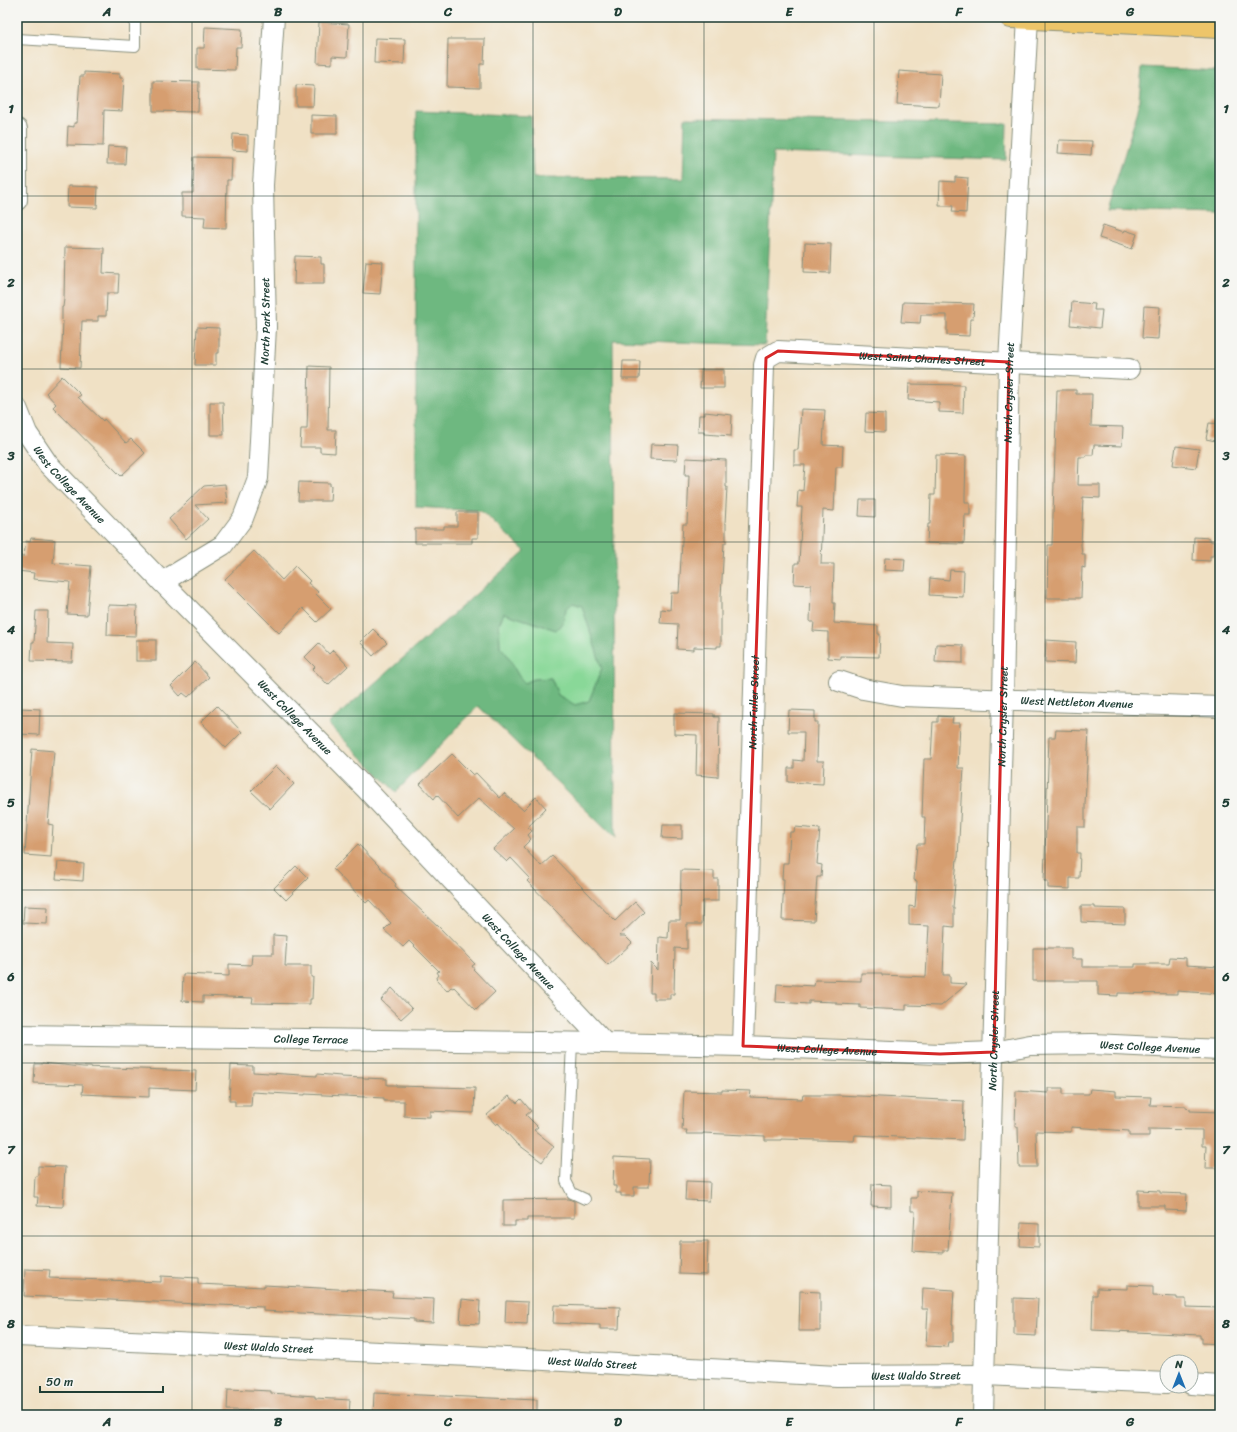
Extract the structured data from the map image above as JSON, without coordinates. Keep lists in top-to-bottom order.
{
  "streets": {
    "street": [
      "North Park Street",
      "West Saint Charles Street",
      "North Crysler Street",
      "West College Avenue",
      "North Fuller Street",
      "West Nettleton Avenue",
      "College Terrace",
      "West Waldo Street"
    ]
  },
  "crossings": [
    ["North Park Street", "West College Avenue"],
    ["West Saint Charles Street", "North Crysler Street"],
    ["West Saint Charles Street", "North Fuller Street"],
    ["North Crysler Street", "West College Avenue"],
    ["North Crysler Street", "West Nettleton Avenue"],
    ["North Crysler Street", "West Waldo Street"],
    ["West College Avenue", "North Fuller Street"],
    ["West College Avenue", "College Terrace"]
  ],
  "scale_bar": "50 m",
  "north": "top",
  "grid": {
    "columns": [
      "A",
      "B",
      "C",
      "D",
      "E",
      "F",
      "G"
    ],
    "rows": [
      "1",
      "2",
      "3",
      "4",
      "5",
      "6",
      "7",
      "8"
    ]
  }
}
